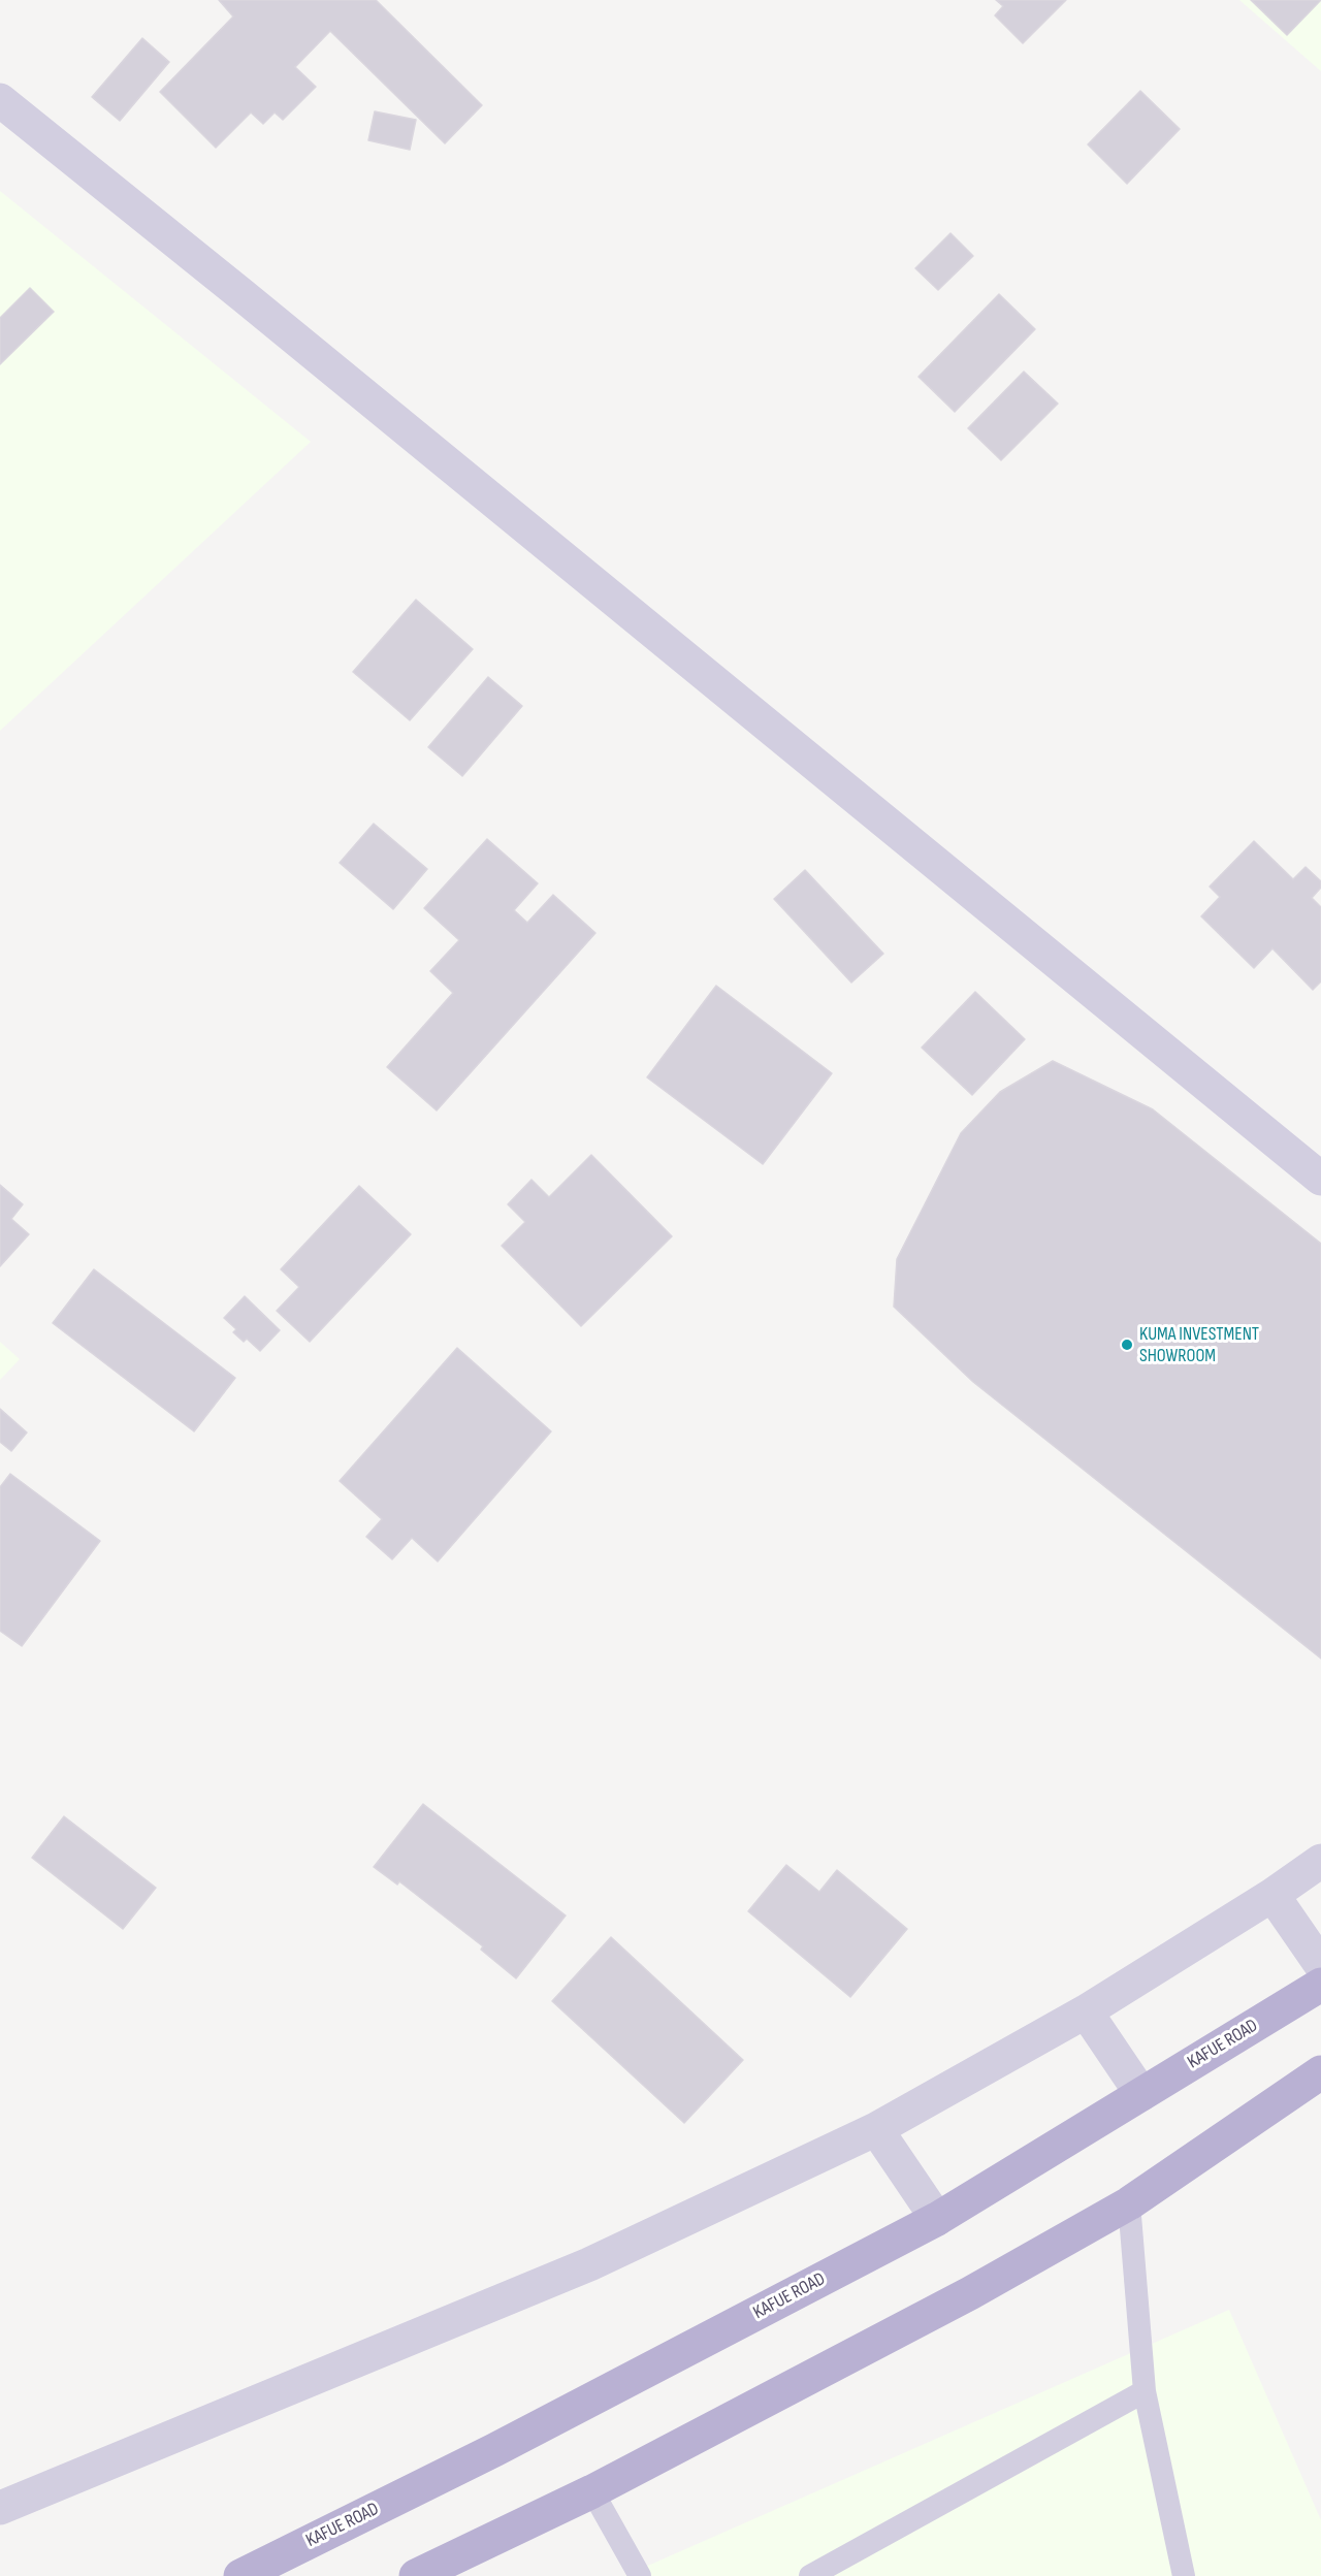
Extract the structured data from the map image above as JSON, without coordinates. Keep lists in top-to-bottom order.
{
  "streets": {
    "main road": ["KAFUE ROAD"]
  },
  "places": ["KUMA INVESTMENT SHOWROOM"]
}
